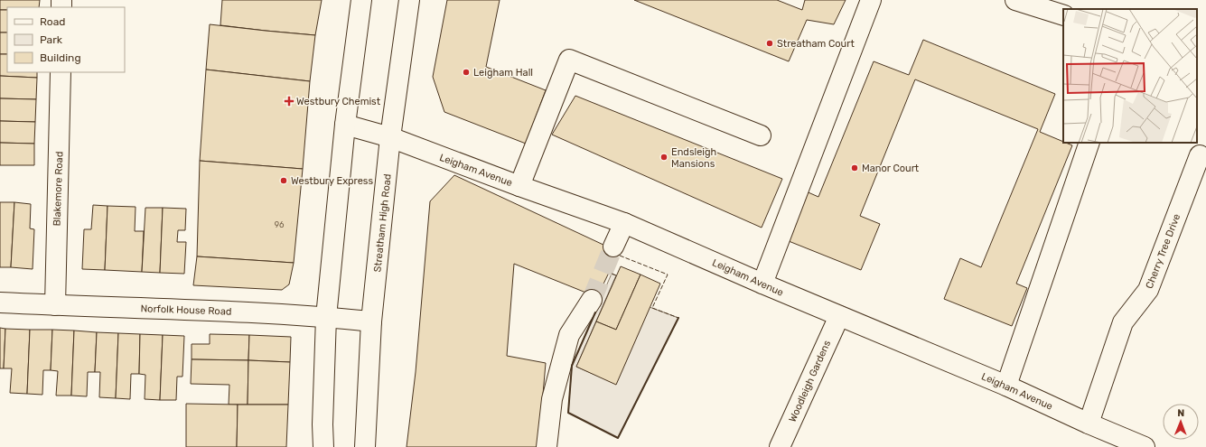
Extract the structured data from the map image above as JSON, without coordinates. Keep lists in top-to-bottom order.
{
  "streets": {
    "main road": [
      "Leigham Avenue",
      "Blakemore Road",
      "Streatham High Road",
      "Cherry Tree Drive",
      "Norfolk House Road",
      "Woodleigh Gardens"
    ]
  },
  "crossings": [
    ["Leigham Avenue", "Streatham High Road"],
    ["Leigham Avenue", "Cherry Tree Drive"],
    ["Leigham Avenue", "Woodleigh Gardens"],
    ["Blakemore Road", "Norfolk House Road"],
    ["Streatham High Road", "Norfolk House Road"]
  ],
  "places": {
    "other": [
      "Streatham Court",
      "Leigham Hall",
      "Endsleigh Mansions",
      "Manor Court",
      "Westbury Express"
    ],
    "health": ["Westbury Chemist"]
  },
  "house_numbers": ["96"],
  "legend": ["Road", "Park", "Building"],
  "north": "top"
}
